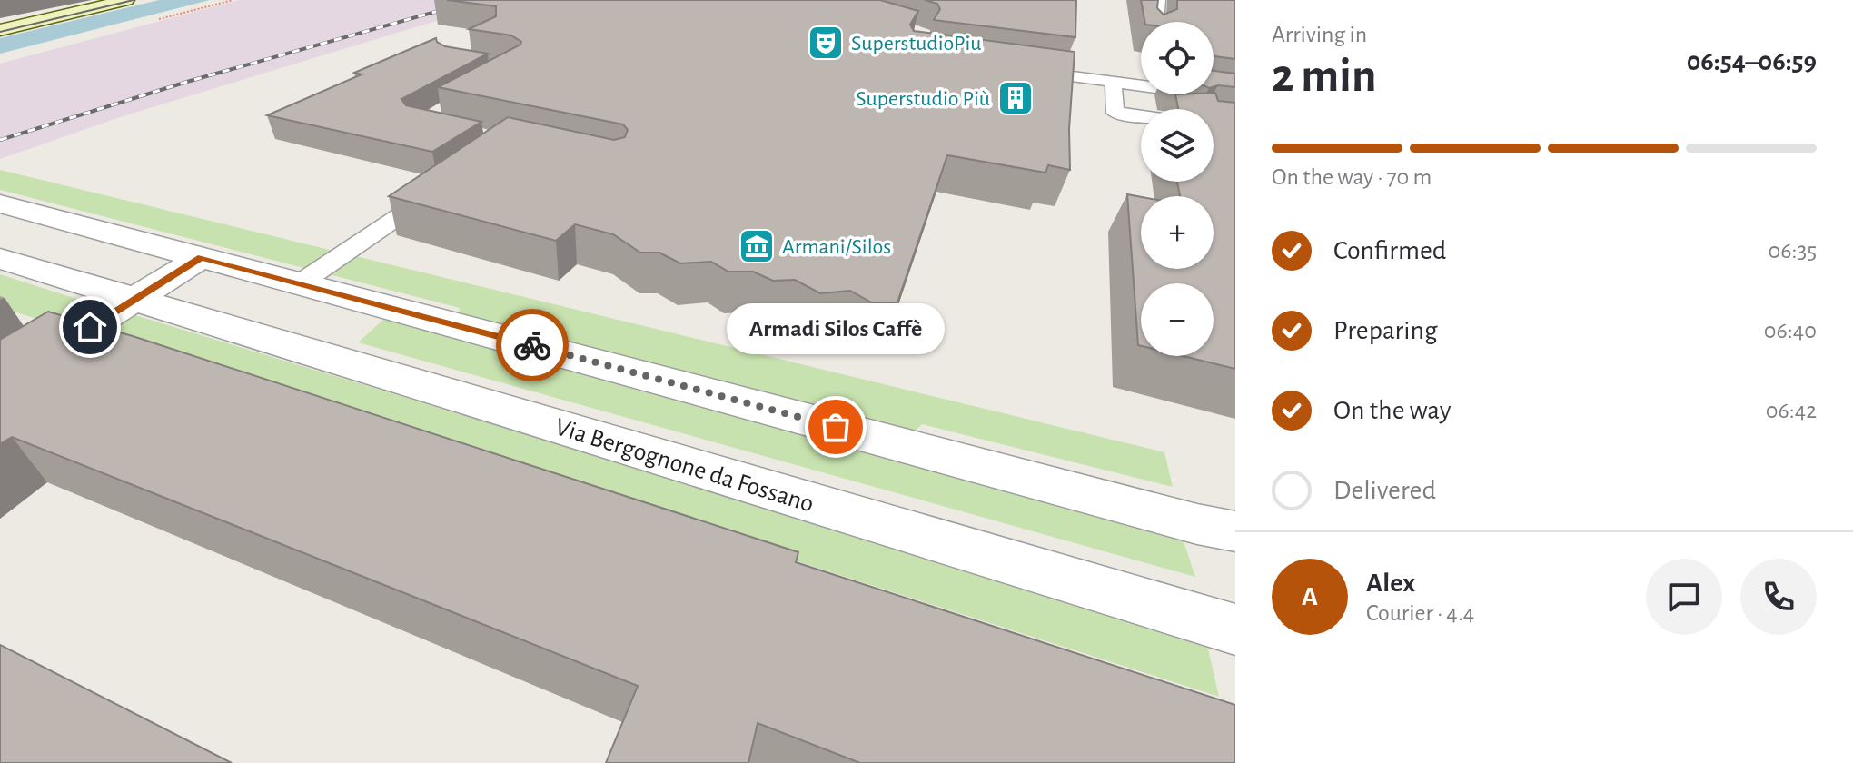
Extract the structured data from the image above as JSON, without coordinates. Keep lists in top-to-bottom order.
{
  "streets": {
    "street": ["Via Bergognone da Fossano"]
  },
  "places": {
    "theatre": ["SuperstudioPiu"],
    "building": ["Superstudio Più"],
    "museum": ["Armani/Silos"],
    "other": ["Armadi Silos Caffè"]
  },
  "page": {
    "heading": ["2 min", "Arriving in", "06:54–06:59"],
    "panel": ["Alex", "Courier · 4.4"],
    "map_buttons": ["+", "−"],
    "bar": "On the way · 70 m",
    "list": [
      ["Confirmed", "06:35"],
      ["Preparing", "06:40"],
      ["On the way", "06:42"],
      "Delivered"
    ],
    "bubble": "Armadi Silos Caffè",
    "round": "A"
  }
}
